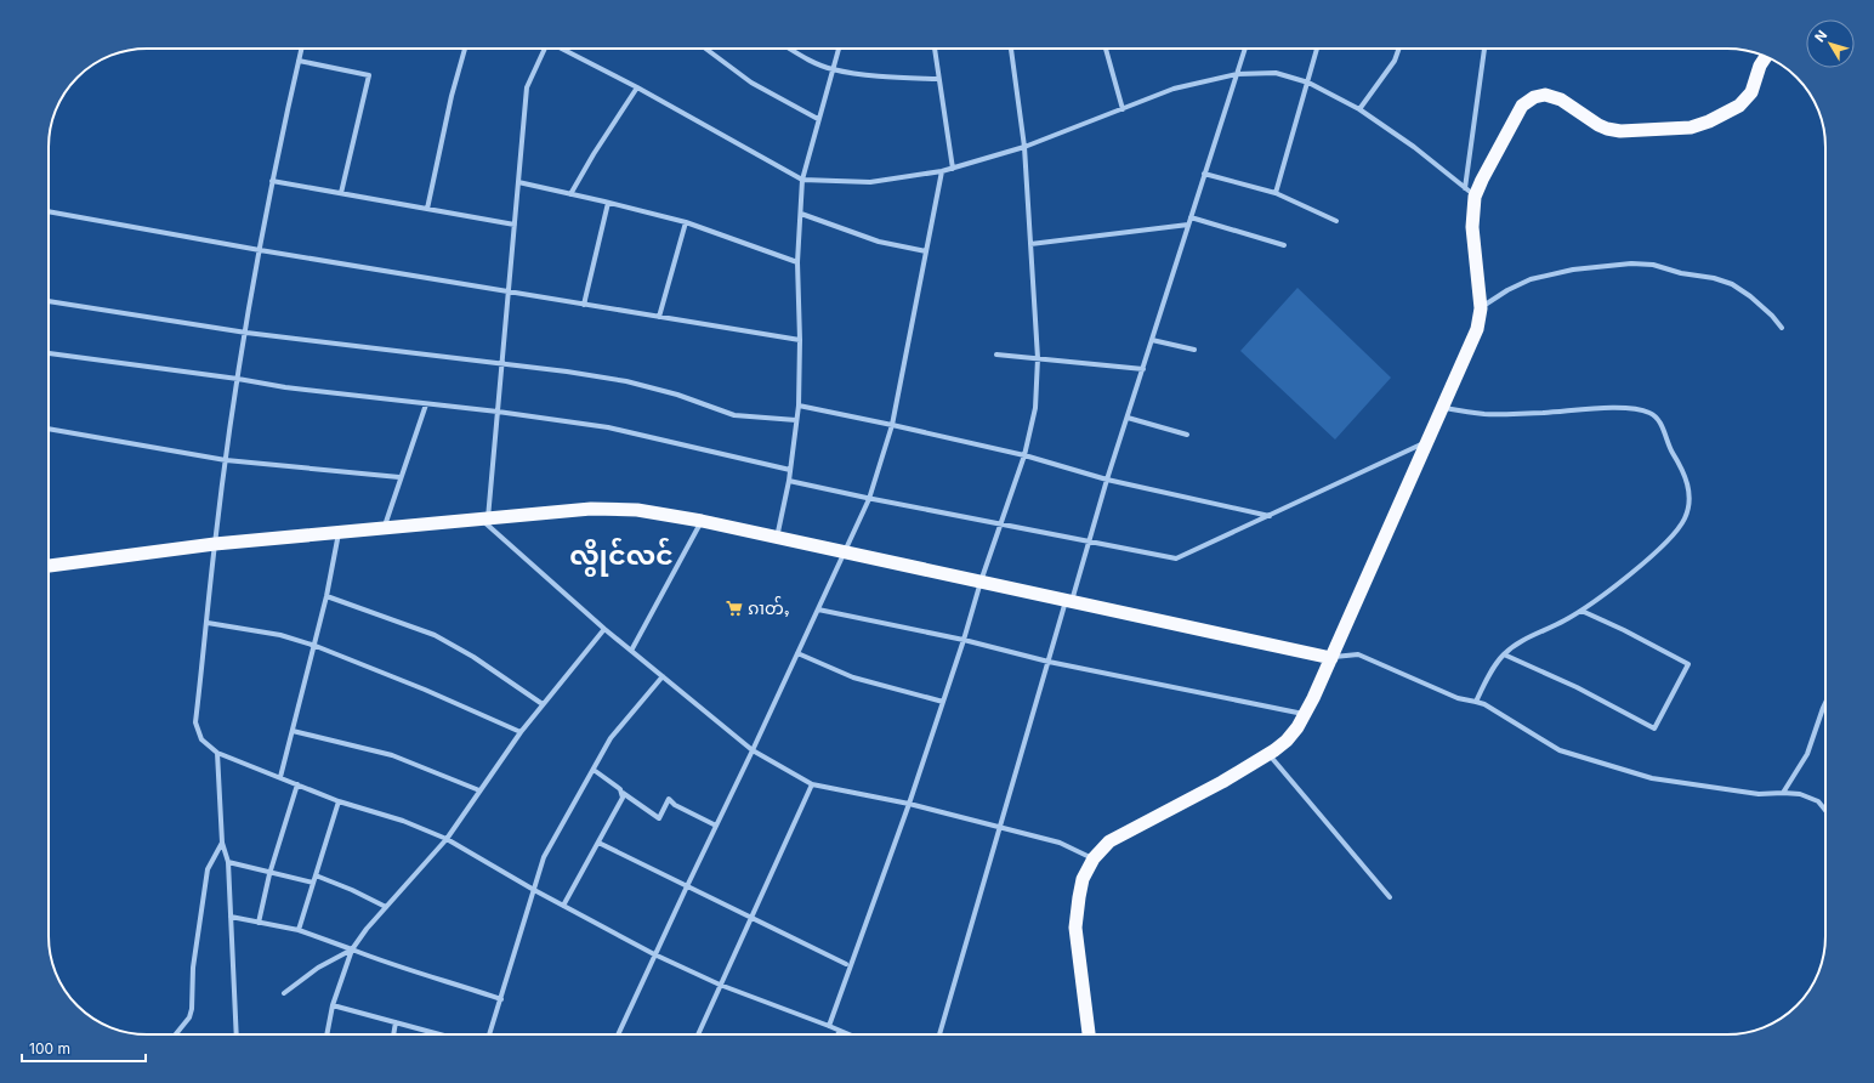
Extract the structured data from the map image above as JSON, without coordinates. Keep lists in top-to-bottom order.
{
  "districts": ["လွိုင်လင်"],
  "places": {
    "supermarket": ["ၵၢတ်ႇ"]
  },
  "scale_bar": "100 m",
  "north": "top left"
}
